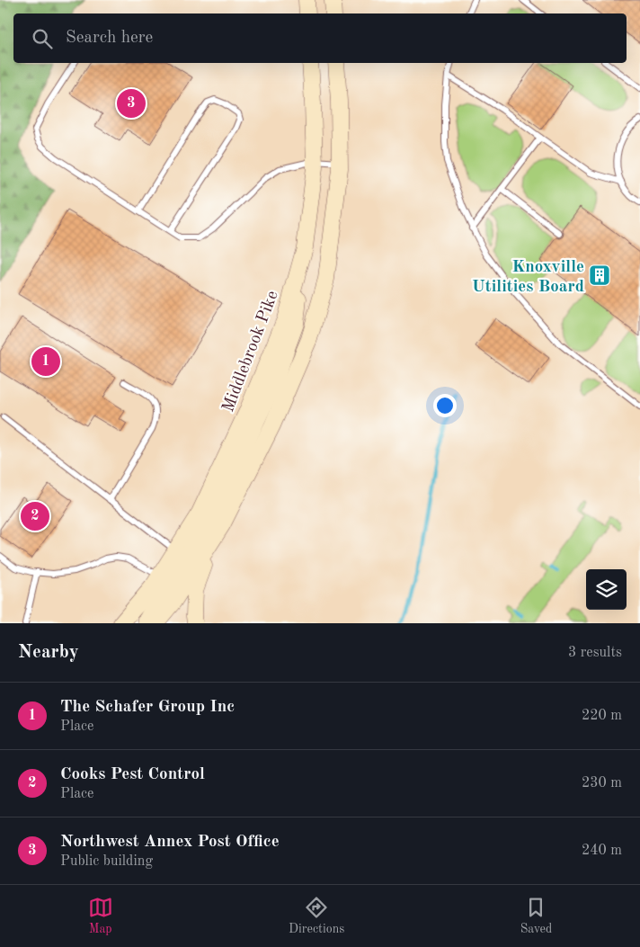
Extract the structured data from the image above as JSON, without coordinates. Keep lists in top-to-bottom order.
{
  "streets": {
    "main road": ["Middlebrook Pike"]
  },
  "places": {
    "building": ["Knoxville Utilities Board"]
  },
  "page": {
    "search": "Search here",
    "pins": ["3", "1", "2"],
    "heading": ["Nearby", "3 results"],
    "list": [
      {
        "mark": "1",
        "name": "The Schafer Group Inc",
        "note": "Place",
        "value": "220 m"
      },
      {
        "mark": "2",
        "name": "Cooks Pest Control",
        "note": "Place",
        "value": "230 m"
      },
      {
        "mark": "3",
        "name": "Northwest Annex Post Office",
        "note": "Public building",
        "value": "240 m"
      }
    ],
    "nav": ["Map", "Directions", "Saved"]
  }
}
